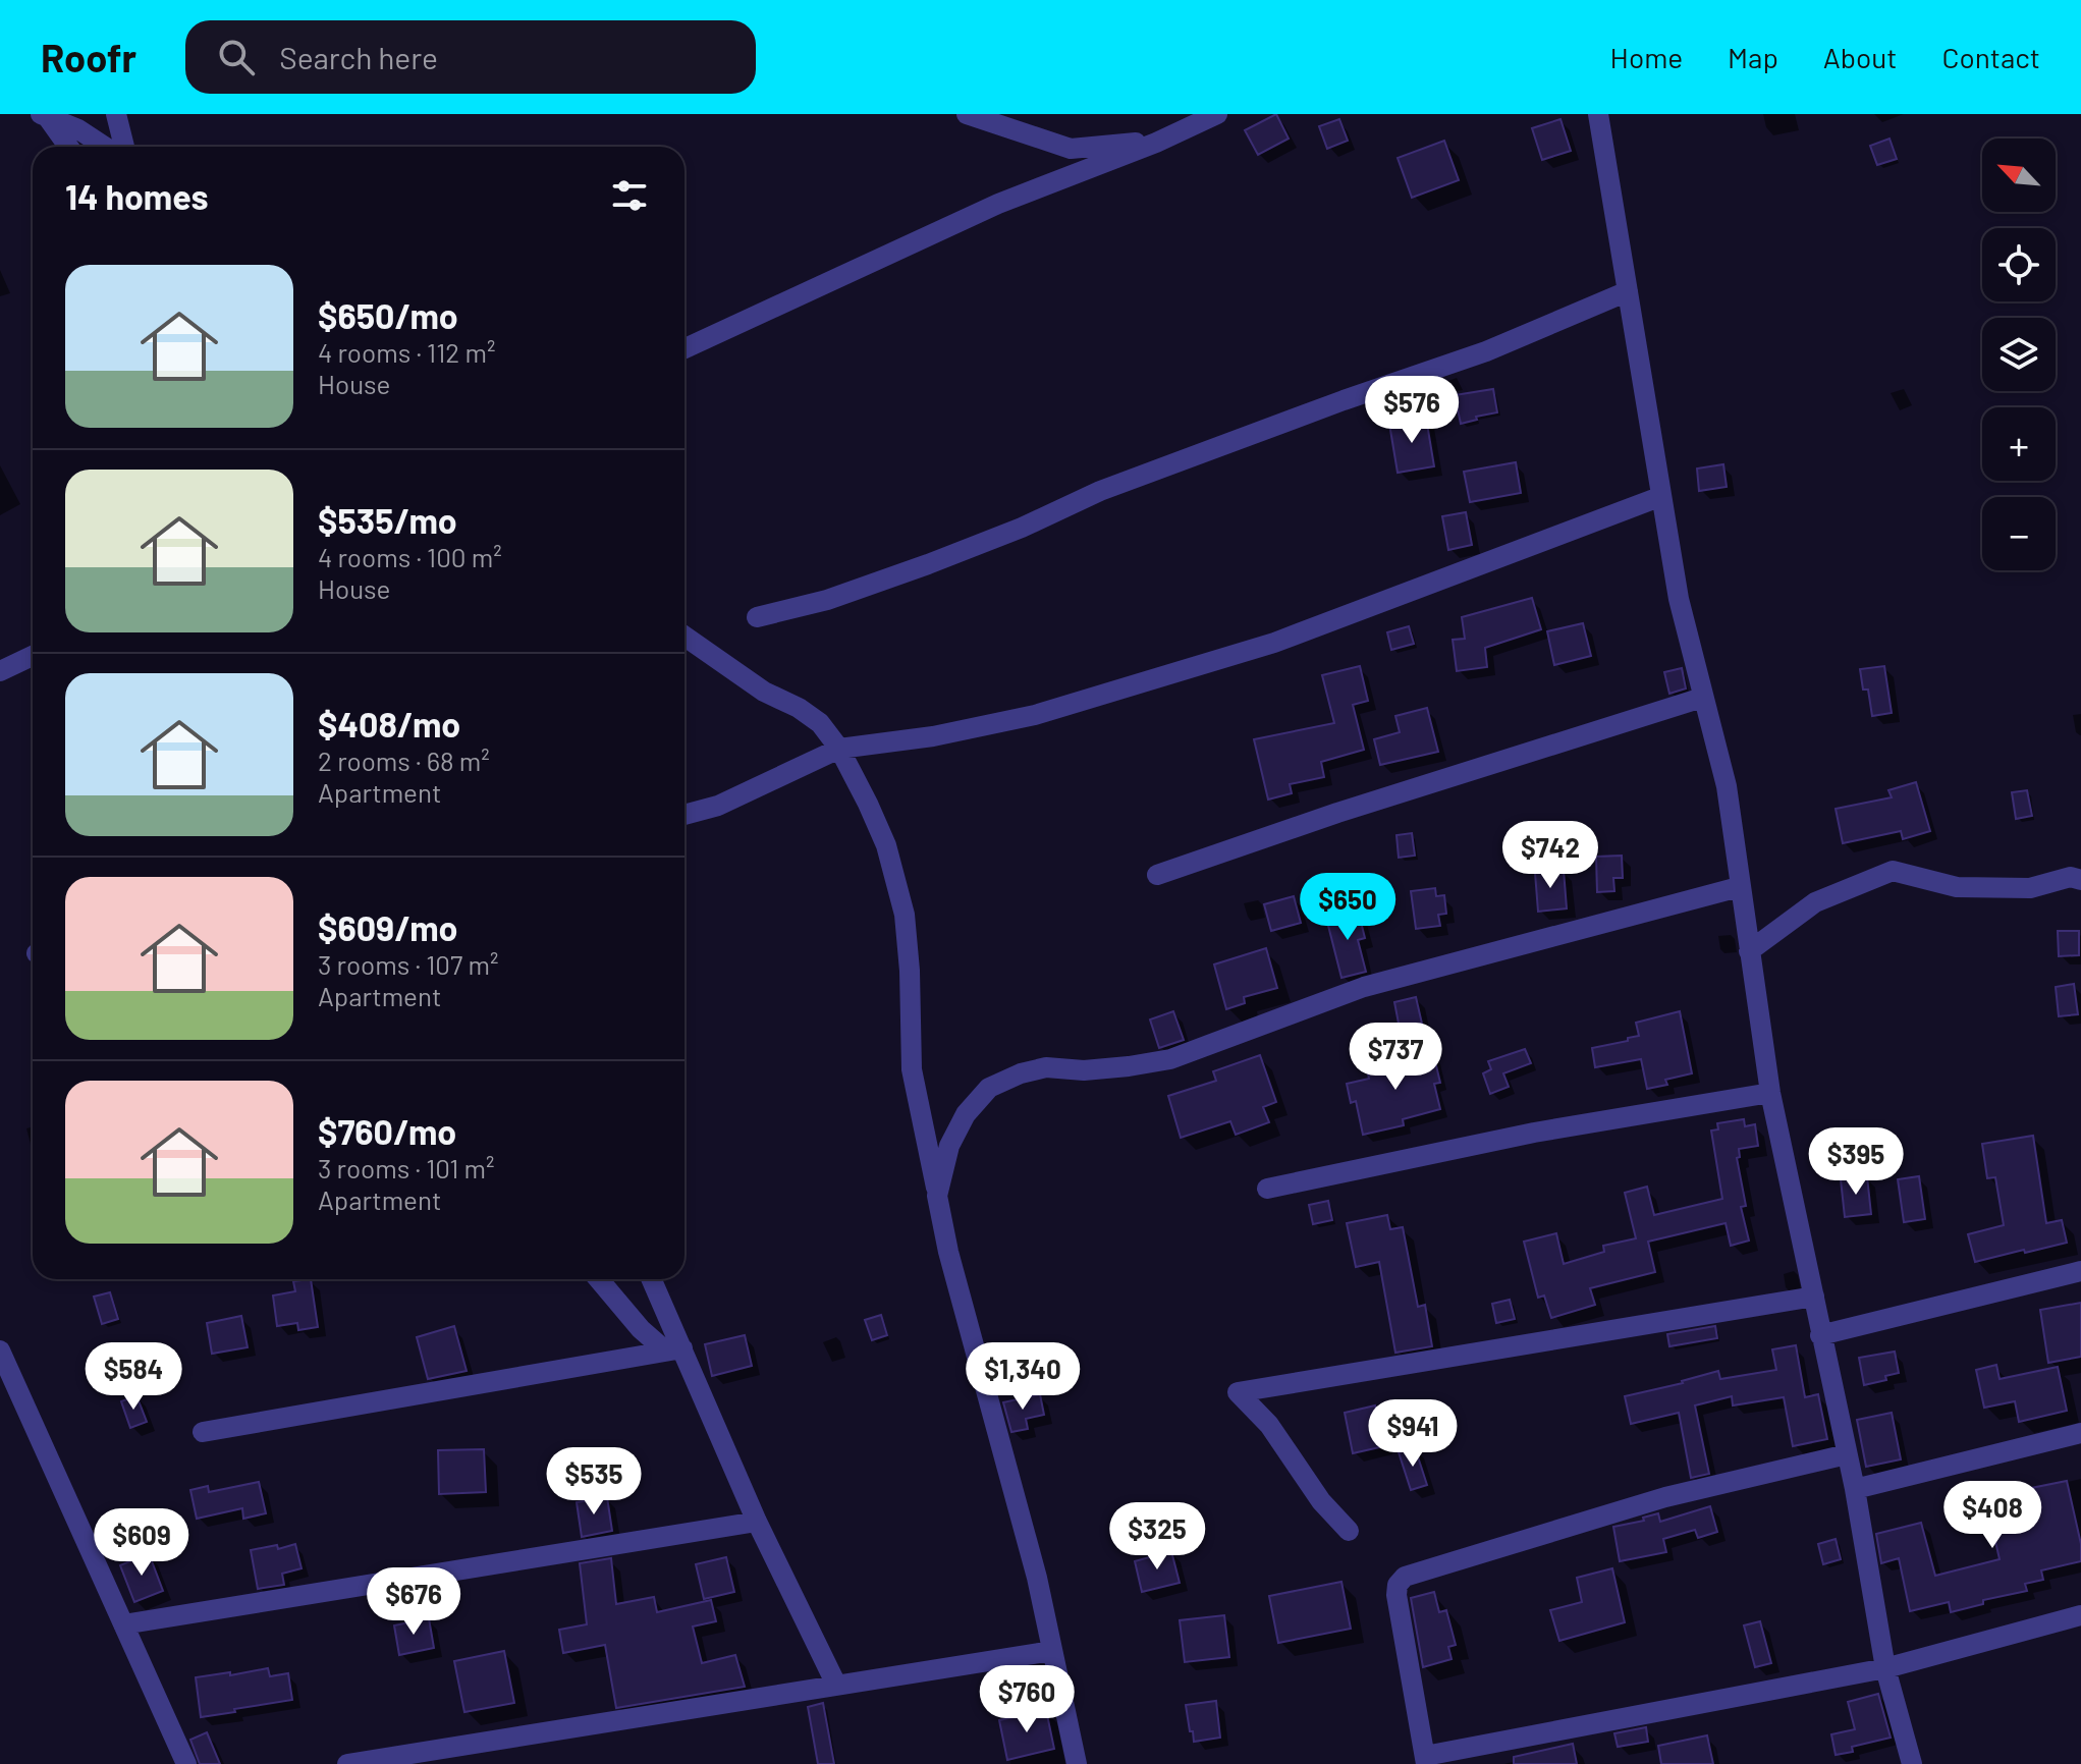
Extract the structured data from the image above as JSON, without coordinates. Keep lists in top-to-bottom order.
{
  "north": "top left",
  "page": {
    "header": "Roofr",
    "search": "Search here",
    "nav": [
      "Home",
      "Map",
      "About",
      "Contact"
    ],
    "map_buttons": ["+", "−"],
    "heading": "14 homes",
    "list": [
      {
        "name": "$650/mo",
        "note": "4 rooms · 112 m² · House"
      },
      {
        "name": "$535/mo",
        "note": "4 rooms · 100 m² · House"
      },
      {
        "name": "$408/mo",
        "note": "2 rooms · 68 m² · Apartment"
      },
      {
        "name": "$609/mo",
        "note": "3 rooms · 107 m² · Apartment"
      },
      {
        "name": "$760/mo",
        "note": "3 rooms · 101 m² · Apartment"
      }
    ],
    "price": [
      "$576",
      "$742",
      "$650",
      "$737",
      "$395",
      "$584",
      "$1,340",
      "$941",
      "$535",
      "$408",
      "$325",
      "$609",
      "$676",
      "$760"
    ]
  }
}
